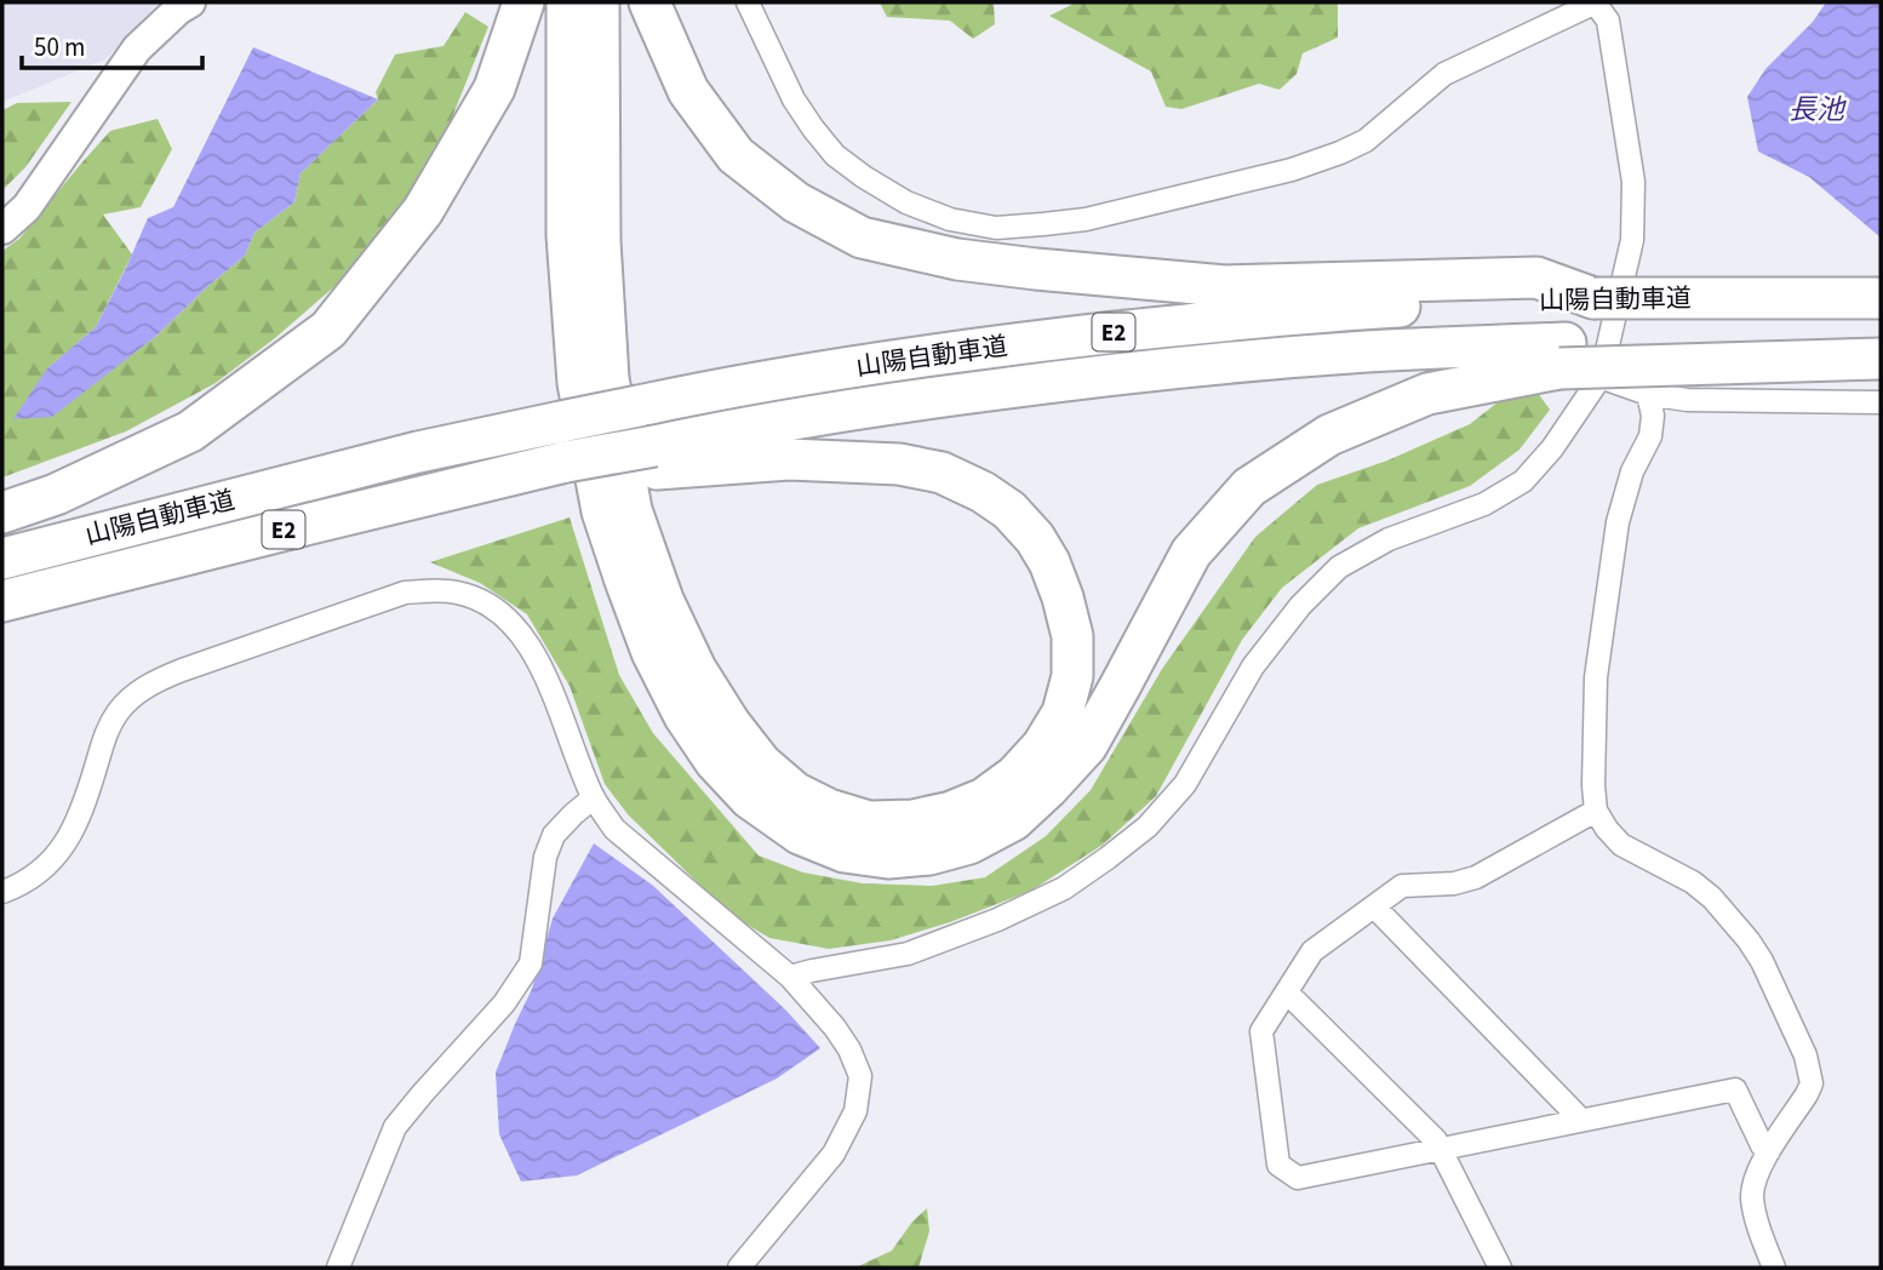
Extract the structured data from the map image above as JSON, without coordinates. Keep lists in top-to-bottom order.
{
  "streets": {
    "highway": ["山陽自動車道", "E2"]
  },
  "water": ["長池"],
  "scale_bar": "50 m"
}
